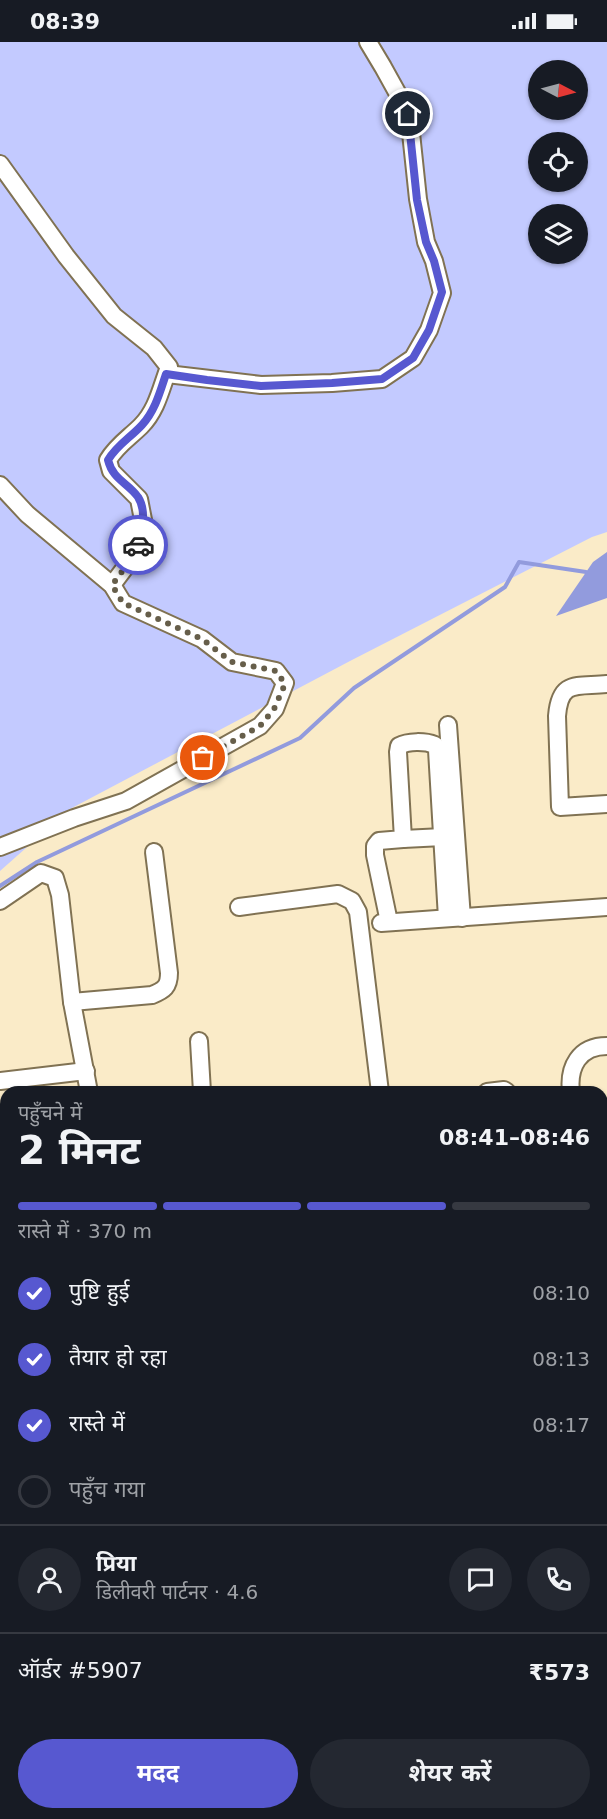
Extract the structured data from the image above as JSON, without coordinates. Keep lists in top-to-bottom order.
{
  "north": "right",
  "page": {
    "status": "08:39",
    "heading": ["2 मिनट", "पहुँचने में", "08:41–08:46"],
    "panel": [
      "प्रिया",
      "डिलीवरी पार्टनर · 4.6",
      "ऑर्डर #5907",
      "₹573"
    ],
    "bar": "रास्ते में · 370 m",
    "list": [
      ["पुष्टि हुई", "08:10"],
      ["तैयार हो रहा", "08:13"],
      ["रास्ते में", "08:17"],
      "पहुँच गया"
    ],
    "buttons": ["मदद", "शेयर करें"]
  }
}
